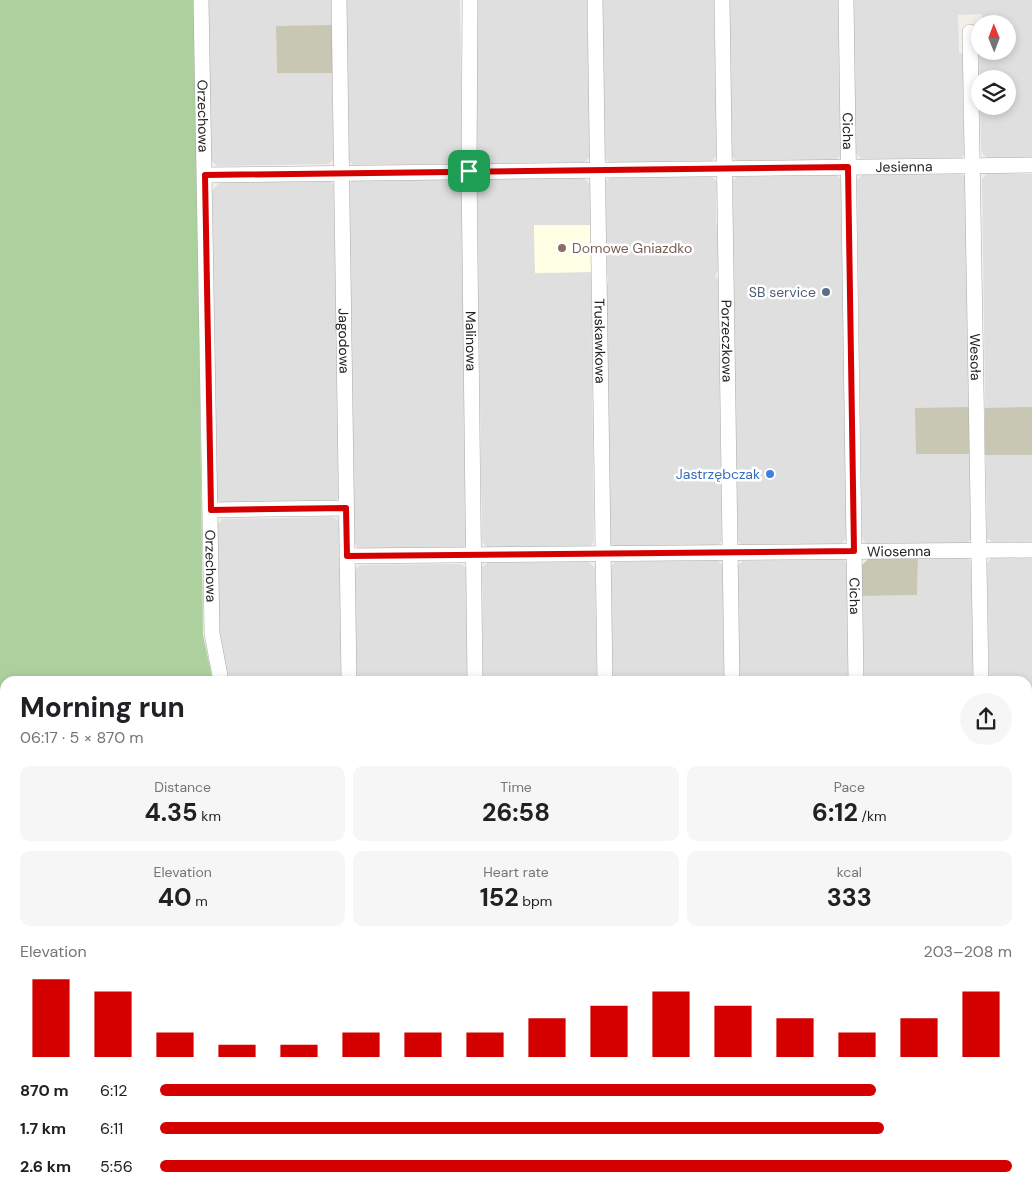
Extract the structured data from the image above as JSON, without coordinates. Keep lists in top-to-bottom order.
{
  "streets": {
    "street": [
      "Orzechowa",
      "Cicha",
      "Jesienna",
      "Jagodowa",
      "Malinowa",
      "Truskawkowa",
      "Porzeczkowa",
      "Wesoła",
      "Wiosenna"
    ]
  },
  "crossings": [
    ["Orzechowa", "Jesienna"],
    ["Cicha", "Jesienna"],
    ["Cicha", "Wiosenna"],
    ["Jesienna", "Jagodowa"],
    ["Jesienna", "Malinowa"],
    ["Jesienna", "Truskawkowa"],
    ["Jesienna", "Porzeczkowa"],
    ["Jesienna", "Wesoła"],
    ["Jagodowa", "Wiosenna"],
    ["Malinowa", "Wiosenna"],
    ["Truskawkowa", "Wiosenna"],
    ["Porzeczkowa", "Wiosenna"],
    ["Wesoła", "Wiosenna"]
  ],
  "places": ["Domowe Gniazdko", "SB service", "Jastrzębczak"],
  "north": "top",
  "page": {
    "heading": ["Morning run", "06:17 · 5 × 870 m"],
    "stats": [
      ["Distance", "4.35 km"],
      ["Time", "26:58"],
      ["Pace", "6:12 /km"],
      ["Elevation", "40 m"],
      ["Heart rate", "152 bpm"],
      ["kcal", "333"]
    ],
    "chart": ["Elevation", "203–208 m"],
    "list": [
      {
        "name": "870 m",
        "note": "6:12"
      },
      {
        "name": "1.7 km",
        "note": "6:11"
      },
      {
        "name": "2.6 km",
        "note": "5:56"
      }
    ]
  }
}
